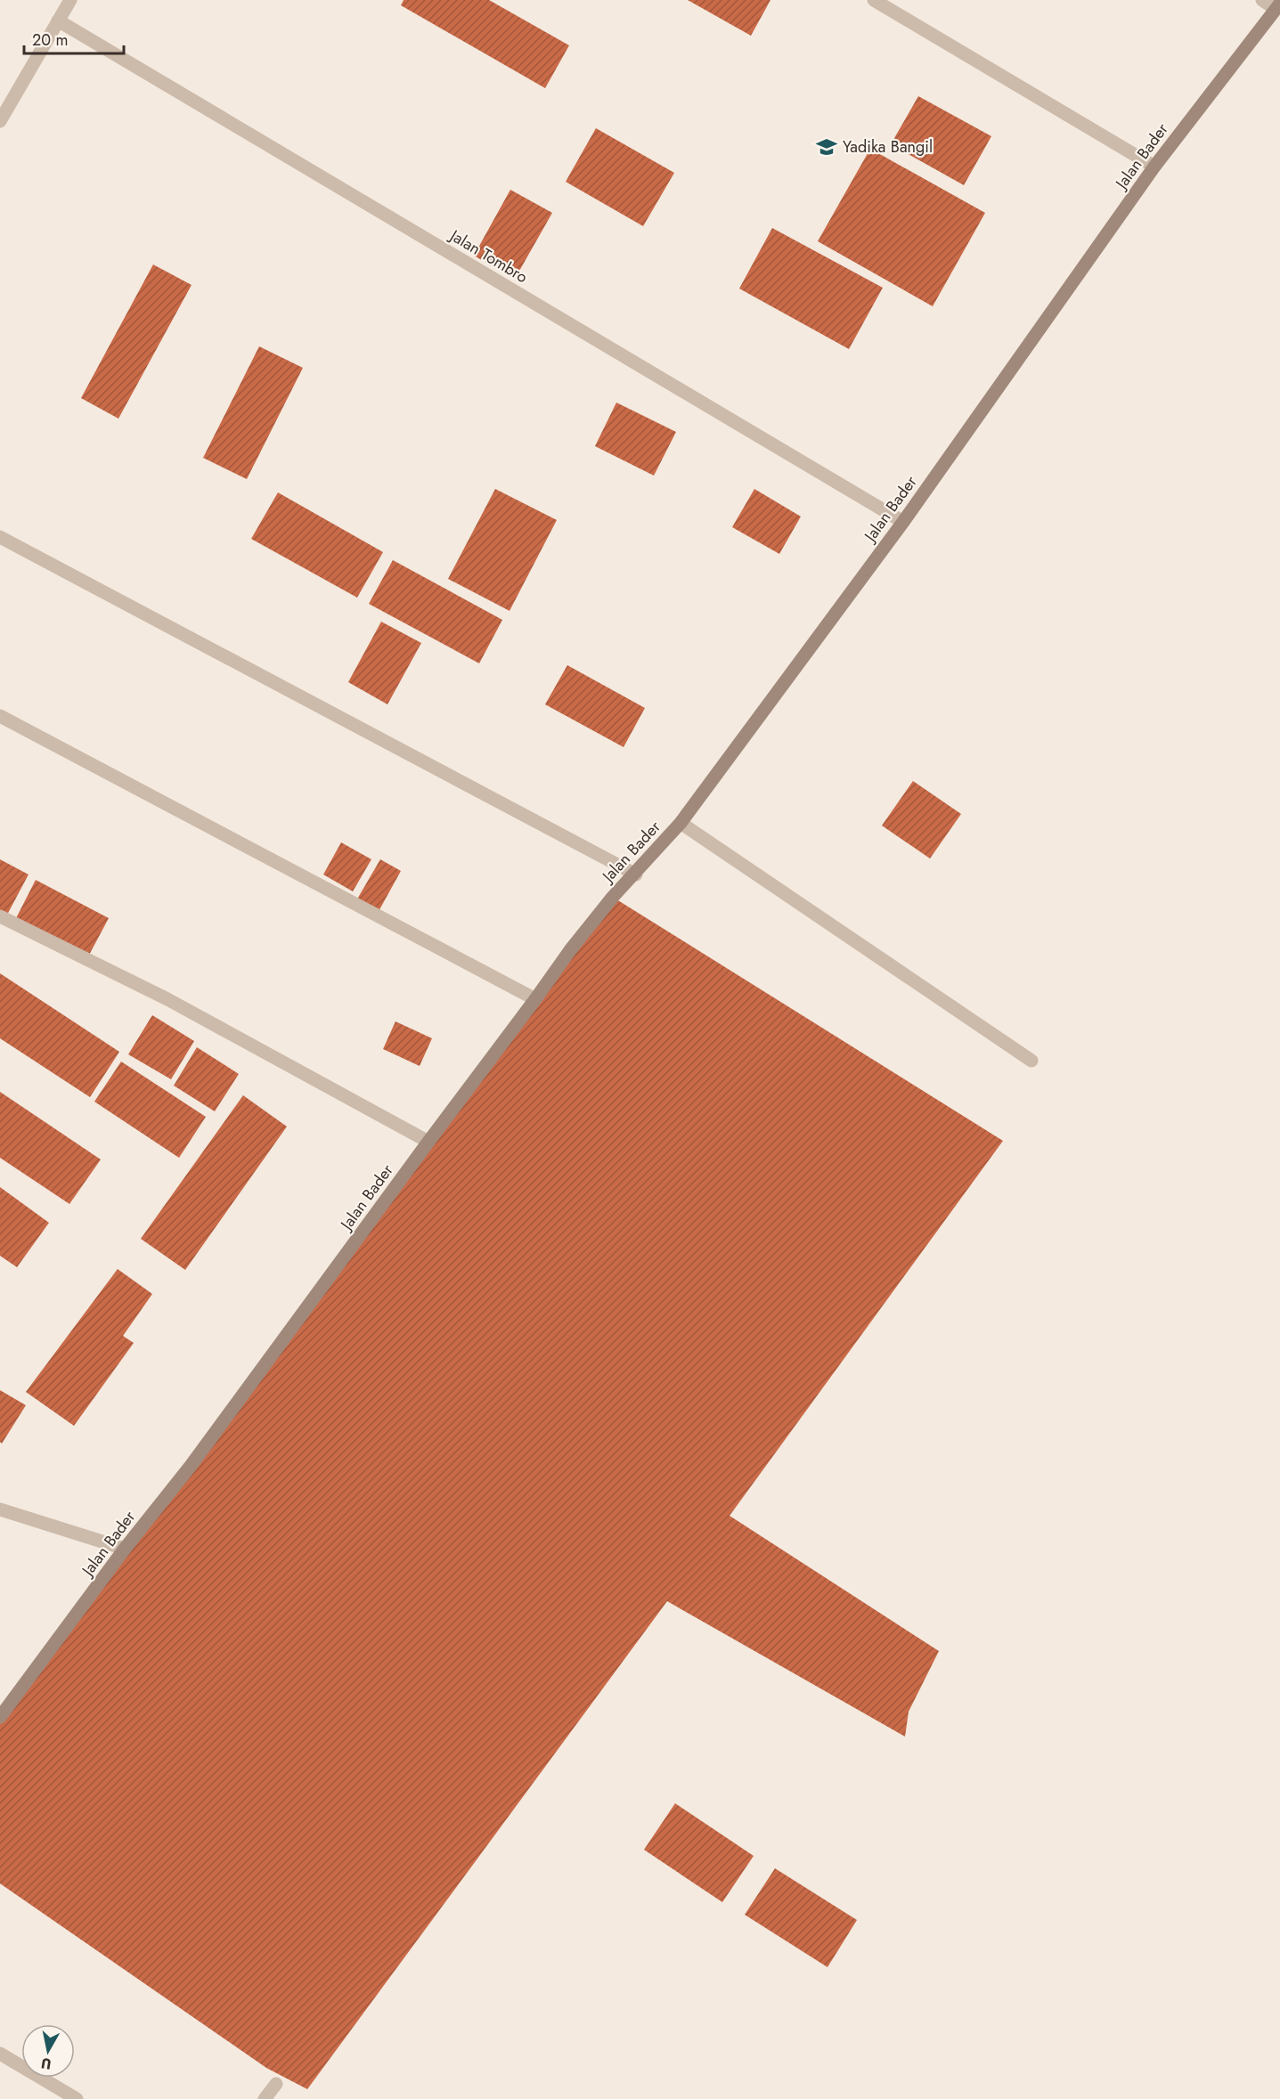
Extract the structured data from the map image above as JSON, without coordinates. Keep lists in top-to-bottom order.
{
  "streets": {
    "main road": ["Jalan Bader"],
    "street": ["Jalan Tombro"]
  },
  "crossings": [
    ["Jalan Bader", "Jalan Tombro"]
  ],
  "places": {
    "school or university": ["Yadika Bangil"]
  },
  "scale_bar": "20 m",
  "north": "bottom"
}
